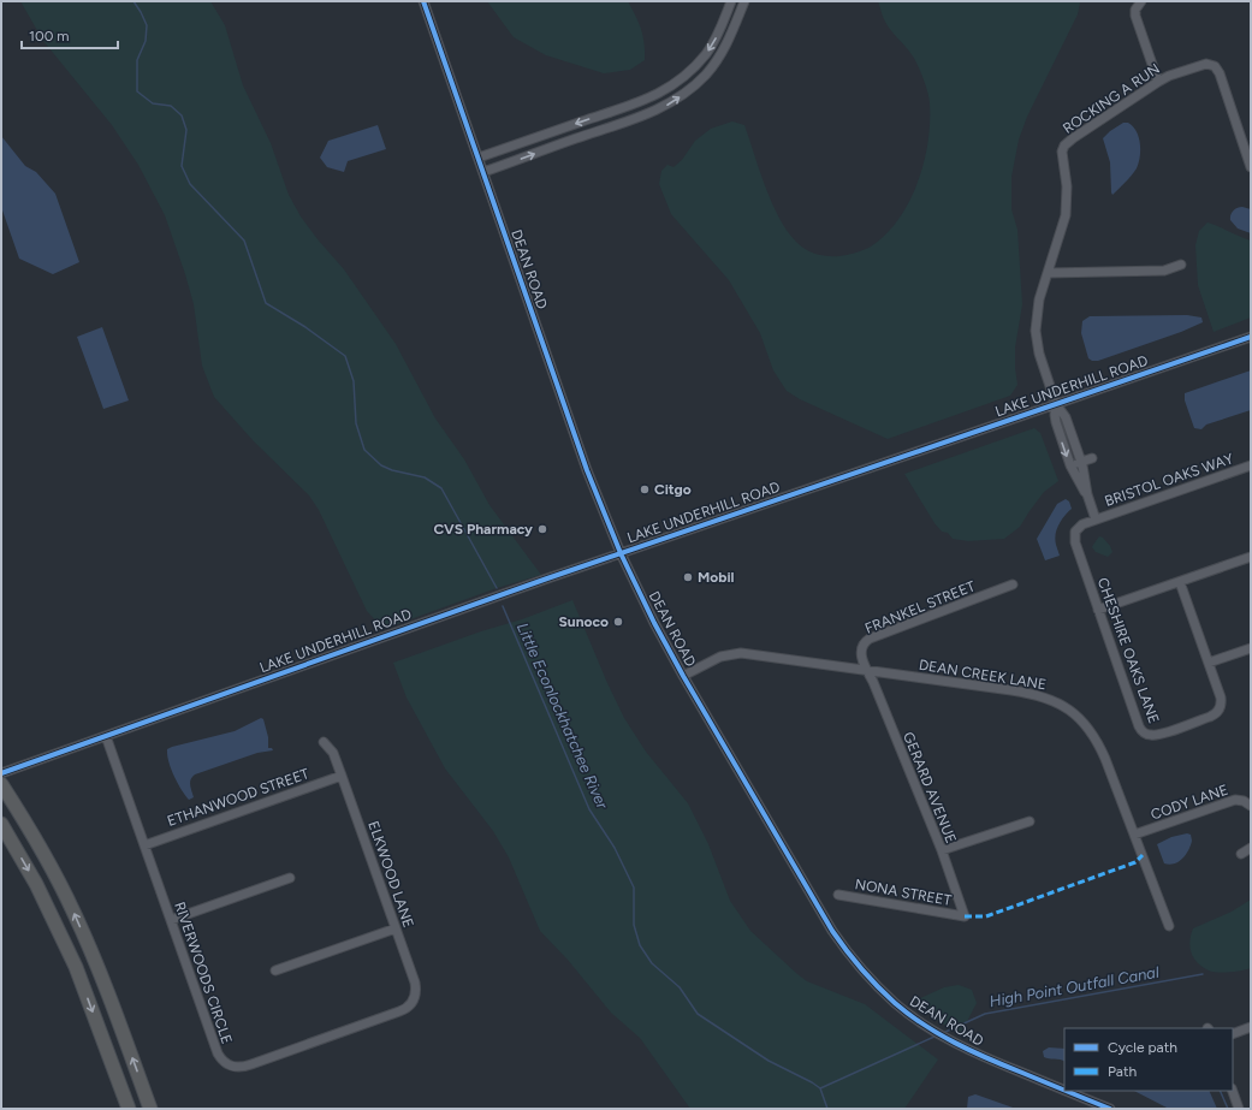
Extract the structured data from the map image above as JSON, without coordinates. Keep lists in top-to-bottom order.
{
  "streets": {
    "street": [
      "ROCKING A RUN",
      "DEAN ROAD",
      "LAKE UNDERHILL ROAD",
      "BRISTOL OAKS WAY",
      "FRANKEL STREET",
      "CHESHIRE OAKS LANE",
      "DEAN CREEK LANE",
      "GERARD AVENUE",
      "ETHANWOOD STREET",
      "CODY LANE",
      "ELKWOOD LANE",
      "NONA STREET",
      "RIVERWOODS CIRCLE"
    ]
  },
  "crossings": [
    ["ROCKING A RUN", "LAKE UNDERHILL ROAD"],
    ["ROCKING A RUN", "BRISTOL OAKS WAY"],
    ["ROCKING A RUN", "CHESHIRE OAKS LANE"],
    ["DEAN ROAD", "LAKE UNDERHILL ROAD"],
    ["DEAN ROAD", "DEAN CREEK LANE"],
    ["LAKE UNDERHILL ROAD", "RIVERWOODS CIRCLE"],
    ["BRISTOL OAKS WAY", "CHESHIRE OAKS LANE"],
    ["FRANKEL STREET", "DEAN CREEK LANE"],
    ["FRANKEL STREET", "GERARD AVENUE"],
    ["DEAN CREEK LANE", "GERARD AVENUE"],
    ["DEAN CREEK LANE", "CODY LANE"],
    ["GERARD AVENUE", "NONA STREET"],
    ["ETHANWOOD STREET", "ELKWOOD LANE"],
    ["ETHANWOOD STREET", "RIVERWOODS CIRCLE"],
    ["ELKWOOD LANE", "RIVERWOODS CIRCLE"]
  ],
  "water": ["Little Econlockhatchee River", "High Point Outfall Canal"],
  "places": [
    "Citgo",
    "CVS Pharmacy",
    "Mobil",
    "Sunoco"
  ],
  "legend": ["Cycle path", "Path"],
  "scale_bar": "100 m"
}
